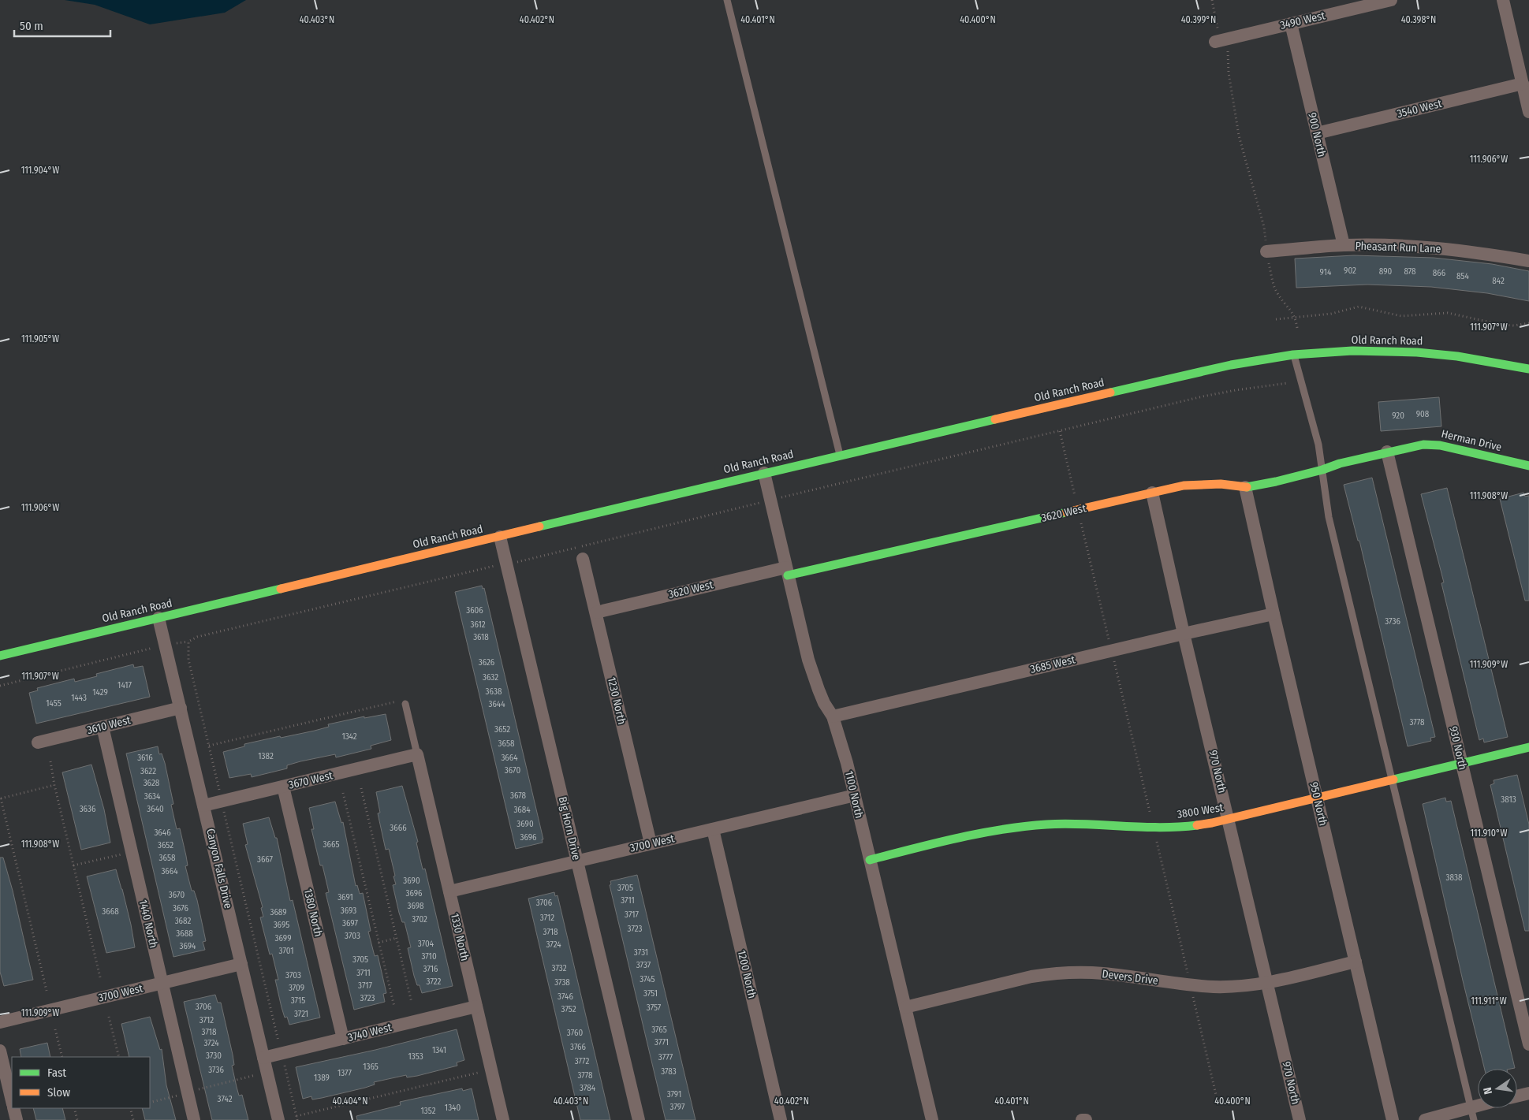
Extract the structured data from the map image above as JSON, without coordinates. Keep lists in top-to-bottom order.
{
  "streets": {
    "street": [
      "3490 West",
      "3540 West",
      "900 North",
      "Pheasant Run Lane",
      "Old Ranch Road",
      "Herman Drive",
      "3620 West",
      "3685 West",
      "1230 North",
      "3610 West",
      "930 North",
      "970 North",
      "3670 West",
      "1100 North",
      "950 North",
      "3800 West",
      "Big Horn Drive",
      "3700 West",
      "Canyon Falls Drive",
      "1380 North",
      "1440 North",
      "1330 North",
      "1200 North",
      "Devers Drive",
      "3740 West"
    ]
  },
  "crossings": [
    ["3490 West", "900 North"],
    ["3540 West", "900 North"],
    ["900 North", "Pheasant Run Lane"],
    ["Old Ranch Road", "1100 North"],
    ["Old Ranch Road", "Big Horn Drive"],
    ["Old Ranch Road", "Canyon Falls Drive"],
    ["Herman Drive", "3620 West"],
    ["Herman Drive", "930 North"],
    ["3620 West", "1230 North"],
    ["3620 West", "970 North"],
    ["3620 West", "1100 North"],
    ["3620 West", "950 North"],
    ["3685 West", "970 North"],
    ["3685 West", "1100 North"],
    ["3685 West", "950 North"],
    ["1230 North", "3700 West"],
    ["3610 West", "Canyon Falls Drive"],
    ["3610 West", "1440 North"],
    ["930 North", "3800 West"],
    ["970 North", "3800 West"],
    ["970 North", "Devers Drive"],
    ["3670 West", "Canyon Falls Drive"],
    ["3670 West", "1380 North"],
    ["3670 West", "1330 North"],
    ["1100 North", "3800 West"],
    ["1100 North", "3700 West"],
    ["1100 North", "Devers Drive"],
    ["950 North", "3800 West"],
    ["950 North", "Devers Drive"],
    ["Big Horn Drive", "3700 West"],
    ["3700 West", "Canyon Falls Drive"],
    ["3700 West", "1440 North"],
    ["3700 West", "1330 North"],
    ["3700 West", "1200 North"],
    ["Canyon Falls Drive", "3740 West"],
    ["1380 North", "3740 West"],
    ["1330 North", "3740 West"]
  ],
  "house_numbers": [
    "902",
    "890",
    "878",
    "914",
    "866",
    "854",
    "842",
    "908",
    "920",
    "3606",
    "3736",
    "3612",
    "3618",
    "3626",
    "3632",
    "1417",
    "3638",
    "1429",
    "1443",
    "1455",
    "3644",
    "3778",
    "3652",
    "1342",
    "3658",
    "1382",
    "3616",
    "3664",
    "3670",
    "3622",
    "3628",
    "3678",
    "3634",
    "3813",
    "3636",
    "3640",
    "3684",
    "3690",
    "3666",
    "3646",
    "3696",
    "3665",
    "3652",
    "3658",
    "3667",
    "3664",
    "3838",
    "3690",
    "3705",
    "3696",
    "3670",
    "3691",
    "3711",
    "3706",
    "3698",
    "3676",
    "3693",
    "3668",
    "3689",
    "3717",
    "3712",
    "3702",
    "3682",
    "3697",
    "3695",
    "3723",
    "3718",
    "3688",
    "3703",
    "3699",
    "3704",
    "3724",
    "3694",
    "3701",
    "3731",
    "3710",
    "3705",
    "3737",
    "3732",
    "3716",
    "3711",
    "3703",
    "3745",
    "3722",
    "3738",
    "3717",
    "3709",
    "3751",
    "3746",
    "3723",
    "3715",
    "3706",
    "3757",
    "3752",
    "3721",
    "3712",
    "3765",
    "3718",
    "3760",
    "3771",
    "3724",
    "3766",
    "1341",
    "3730",
    "1353",
    "3777",
    "3772",
    "1365",
    "3736",
    "3783",
    "1377",
    "3778",
    "1389",
    "3784",
    "3791",
    "3742",
    "3797",
    "1340",
    "1352"
  ],
  "legend": ["Fast", "Slow"],
  "scale_bar": "50 m",
  "north": "left",
  "coordinates": [
    "40.403°N",
    "40.402°N",
    "40.401°N",
    "40.400°N",
    "40.399°N",
    "40.398°N",
    "111.906°W",
    "111.904°W",
    "111.907°W",
    "111.905°W",
    "111.908°W",
    "111.909°W",
    "111.910°W",
    "111.911°W",
    "40.404°N"
  ]
}
